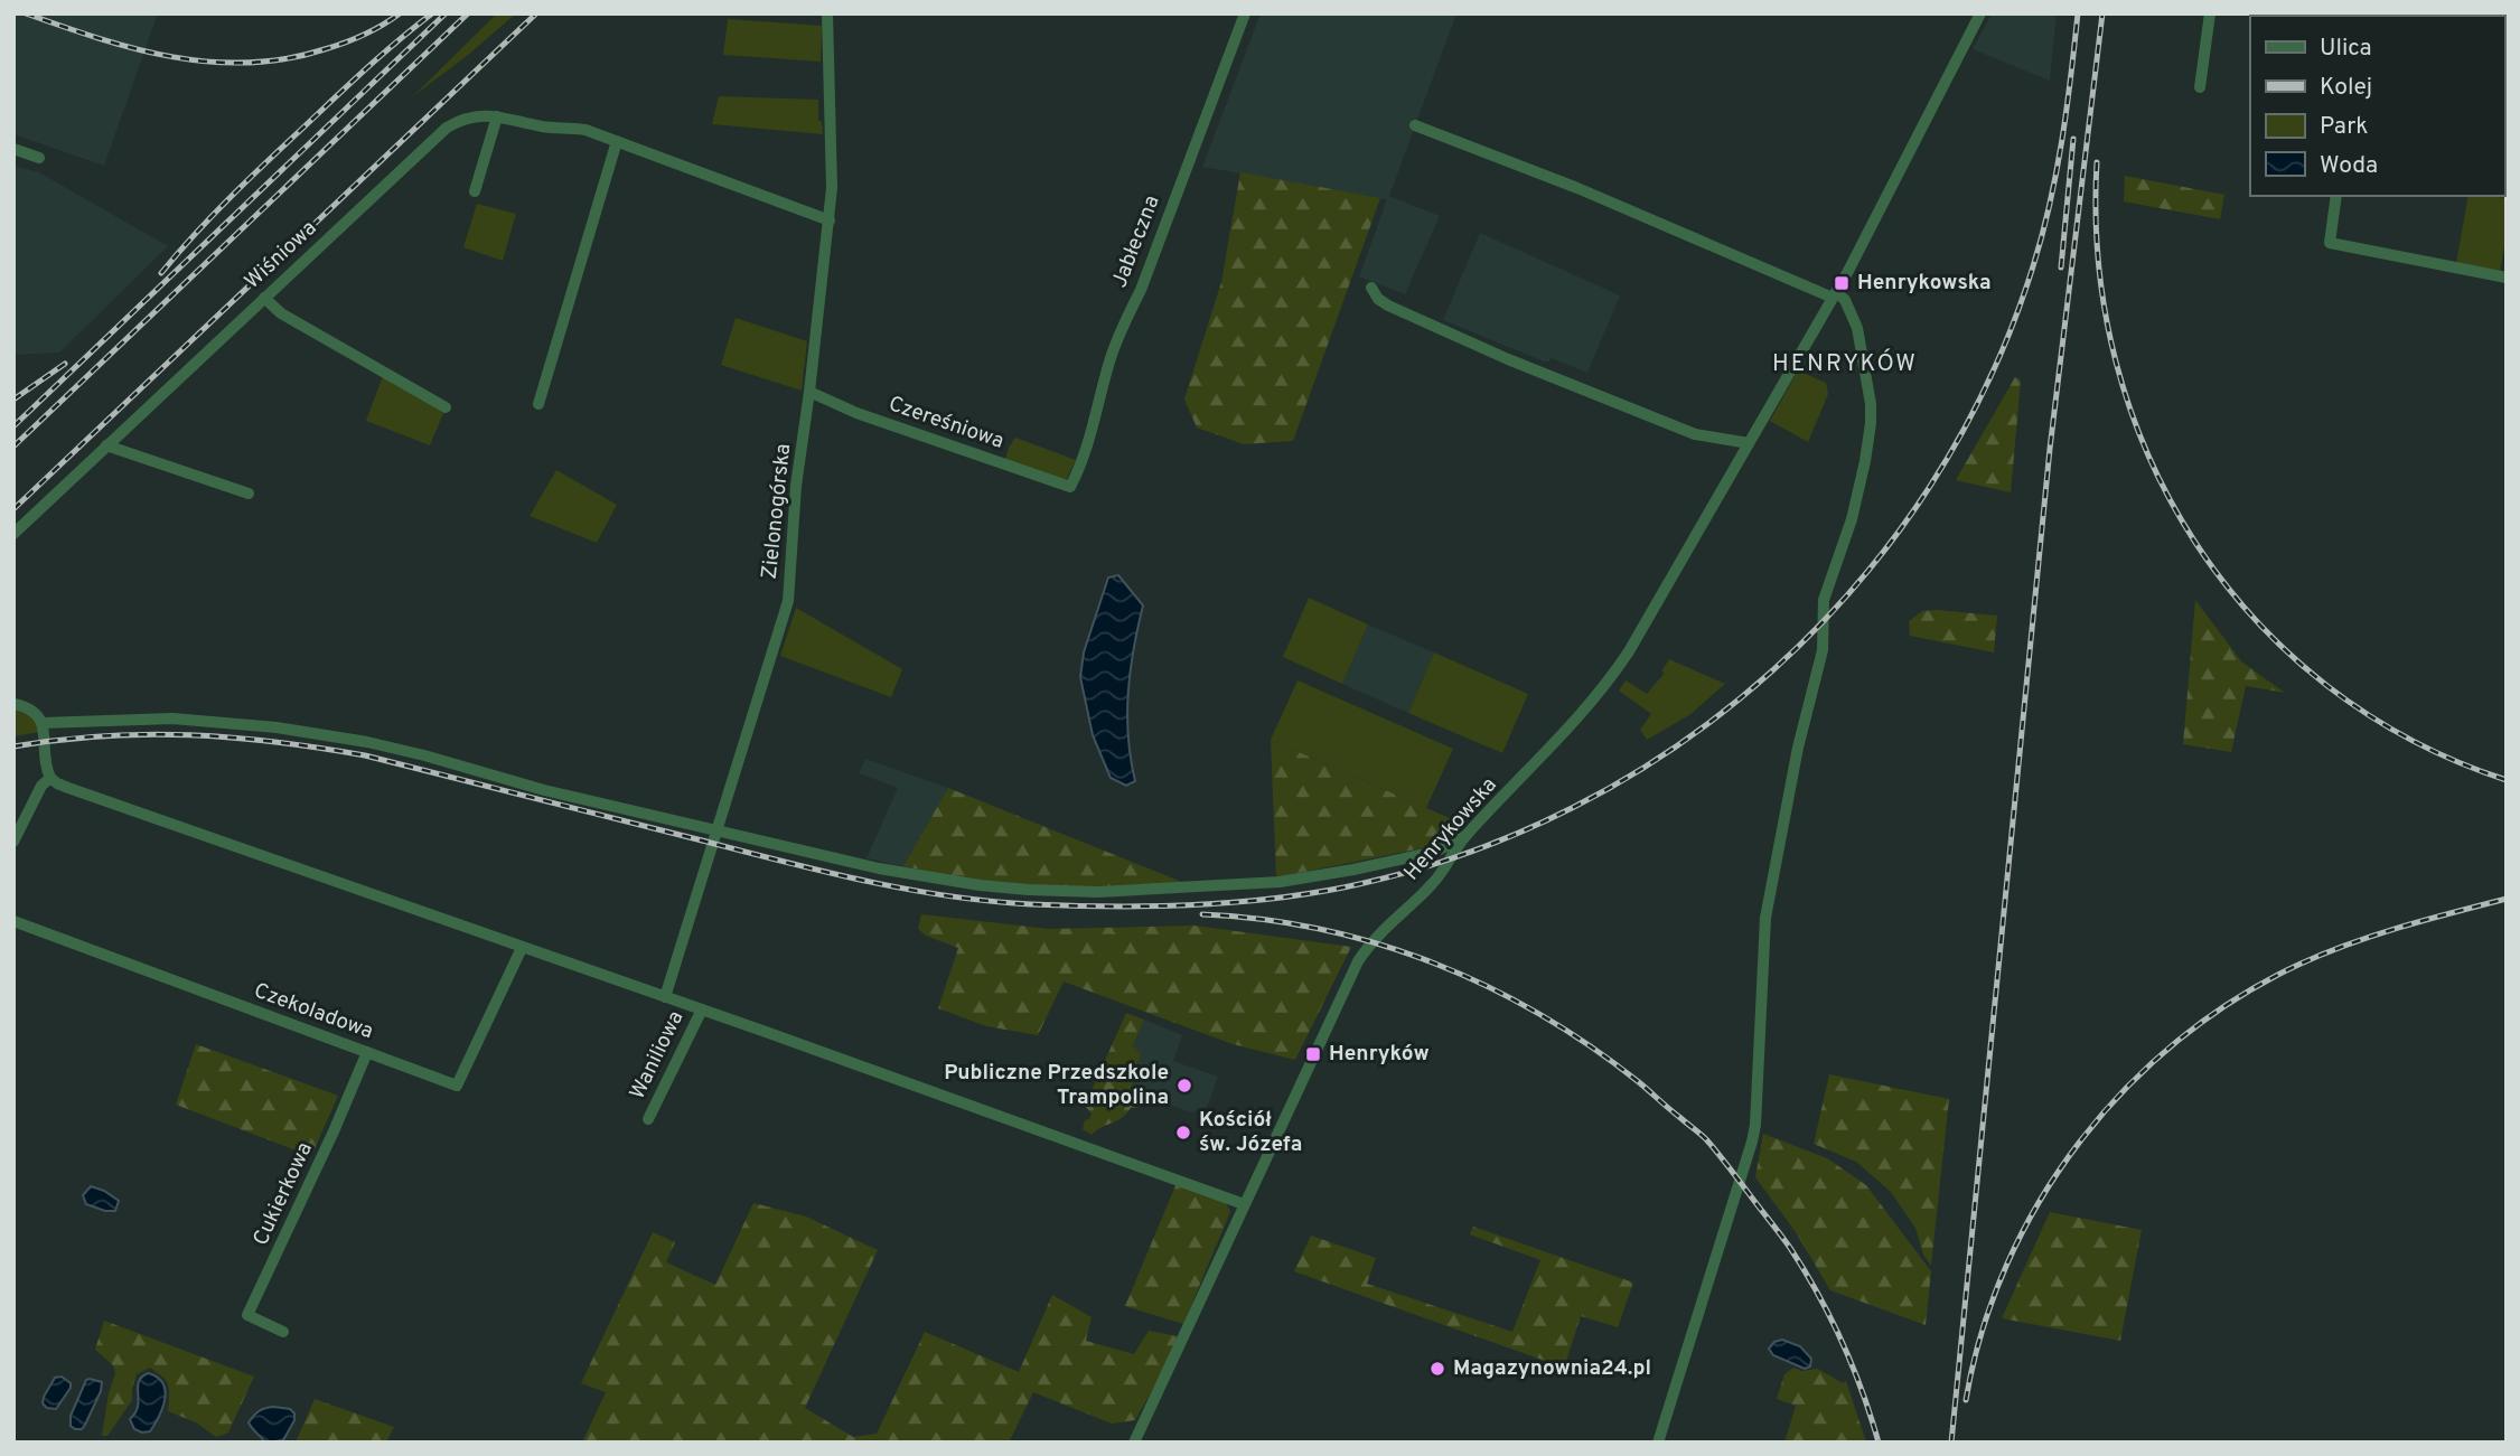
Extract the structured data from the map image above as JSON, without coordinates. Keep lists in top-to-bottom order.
{
  "streets": {
    "street": [
      "Jabłeczna",
      "Wiśniowa",
      "Czereśniowa",
      "Zielonogórska",
      "Henrykowska",
      "Czekoladowa",
      "Waniliowa",
      "Cukierkowa"
    ]
  },
  "crossings": [
    ["Jabłeczna", "Czereśniowa"],
    ["Wiśniowa", "Zielonogórska"],
    ["Czereśniowa", "Zielonogórska"],
    ["Czekoladowa", "Cukierkowa"]
  ],
  "districts": ["HENRYKÓW"],
  "places": {
    "transit": ["Henrykowska", "Henryków"],
    "other": ["Publiczne Przedszkole Trampolina", "Kościół św. Józefa", "Magazynownia24.pl"]
  },
  "legend": [
    "Ulica",
    "Kolej",
    "Park",
    "Woda"
  ]
}
